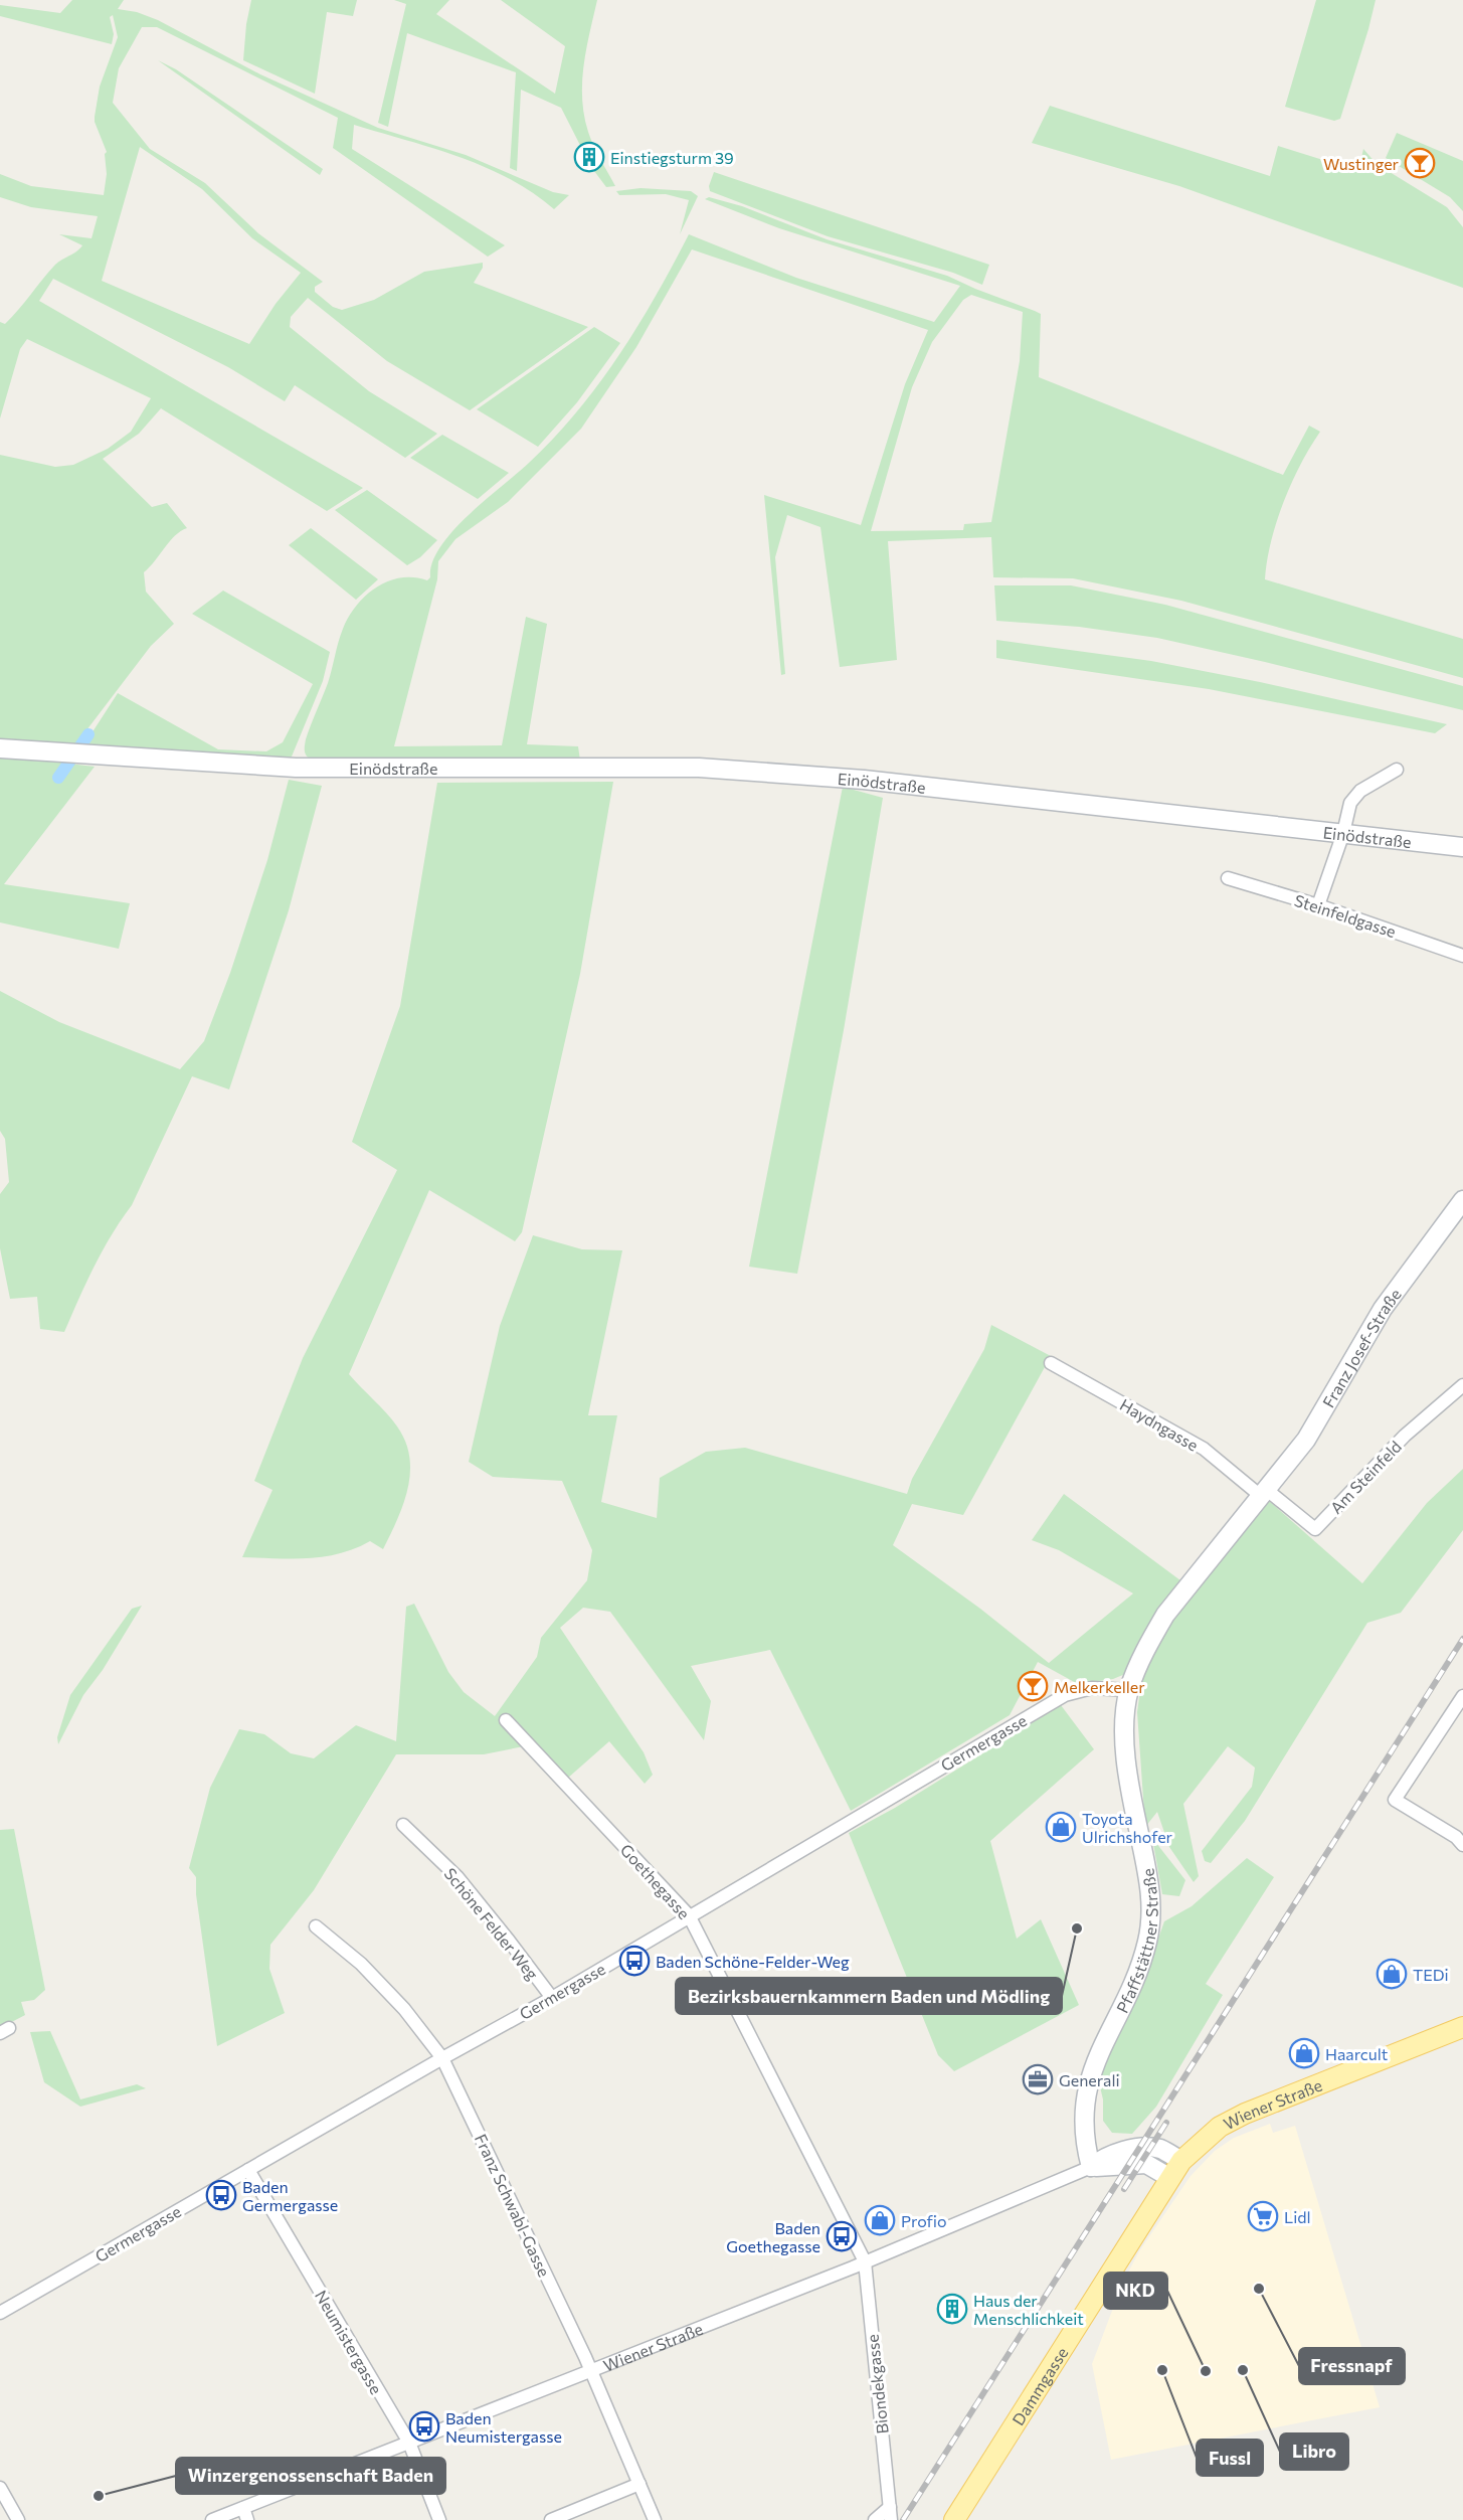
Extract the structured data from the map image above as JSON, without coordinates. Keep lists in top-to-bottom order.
{
  "streets": {
    "main road": ["Wiener Straße", "Dammgasse"],
    "street": [
      "Einödstraße",
      "Steinfeldgasse",
      "Franz Josef-Straße",
      "Haydngasse",
      "Am Steinfeld",
      "Germergasse",
      "Goethegasse",
      "Schöne Felder Weg",
      "Pfaffstättner Straße",
      "Franz Schwabl-Gasse",
      "Neumistergasse",
      "Biondekgasse"
    ]
  },
  "crossings": [
    ["Franz Josef-Straße", "Haydngasse"],
    ["Franz Josef-Straße", "Am Steinfeld"],
    ["Franz Josef-Straße", "Pfaffstättner Straße"],
    ["Haydngasse", "Am Steinfeld"],
    ["Haydngasse", "Pfaffstättner Straße"],
    ["Am Steinfeld", "Pfaffstättner Straße"],
    ["Germergasse", "Goethegasse"],
    ["Germergasse", "Schöne Felder Weg"],
    ["Germergasse", "Pfaffstättner Straße"],
    ["Germergasse", "Franz Schwabl-Gasse"],
    ["Germergasse", "Neumistergasse"],
    ["Goethegasse", "Wiener Straße"],
    ["Goethegasse", "Biondekgasse"],
    ["Pfaffstättner Straße", "Wiener Straße"],
    ["Wiener Straße", "Franz Schwabl-Gasse"],
    ["Wiener Straße", "Neumistergasse"],
    ["Wiener Straße", "Biondekgasse"],
    ["Wiener Straße", "Dammgasse"]
  ],
  "places": {
    "building": ["Einstiegsturm 39", "Haus der Menschlichkeit"],
    "bar": ["Wustinger", "Melkerkeller"],
    "shop": [
      "Toyota Ulrichshofer",
      "TEDi",
      "Haarcult",
      "Profio"
    ],
    "other": [
      "Bezirksbauernkammern Baden und Mödling",
      "Fressnapf",
      "Fussl",
      "Libro",
      "NKD",
      "Winzergenossenschaft Baden"
    ],
    "bus stop": [
      "Baden Schöne-Felder-Weg",
      "Baden Germergasse",
      "Baden Goethegasse",
      "Baden Neumistergasse"
    ],
    "office": ["Generali"],
    "supermarket": ["Lidl"]
  }
}
